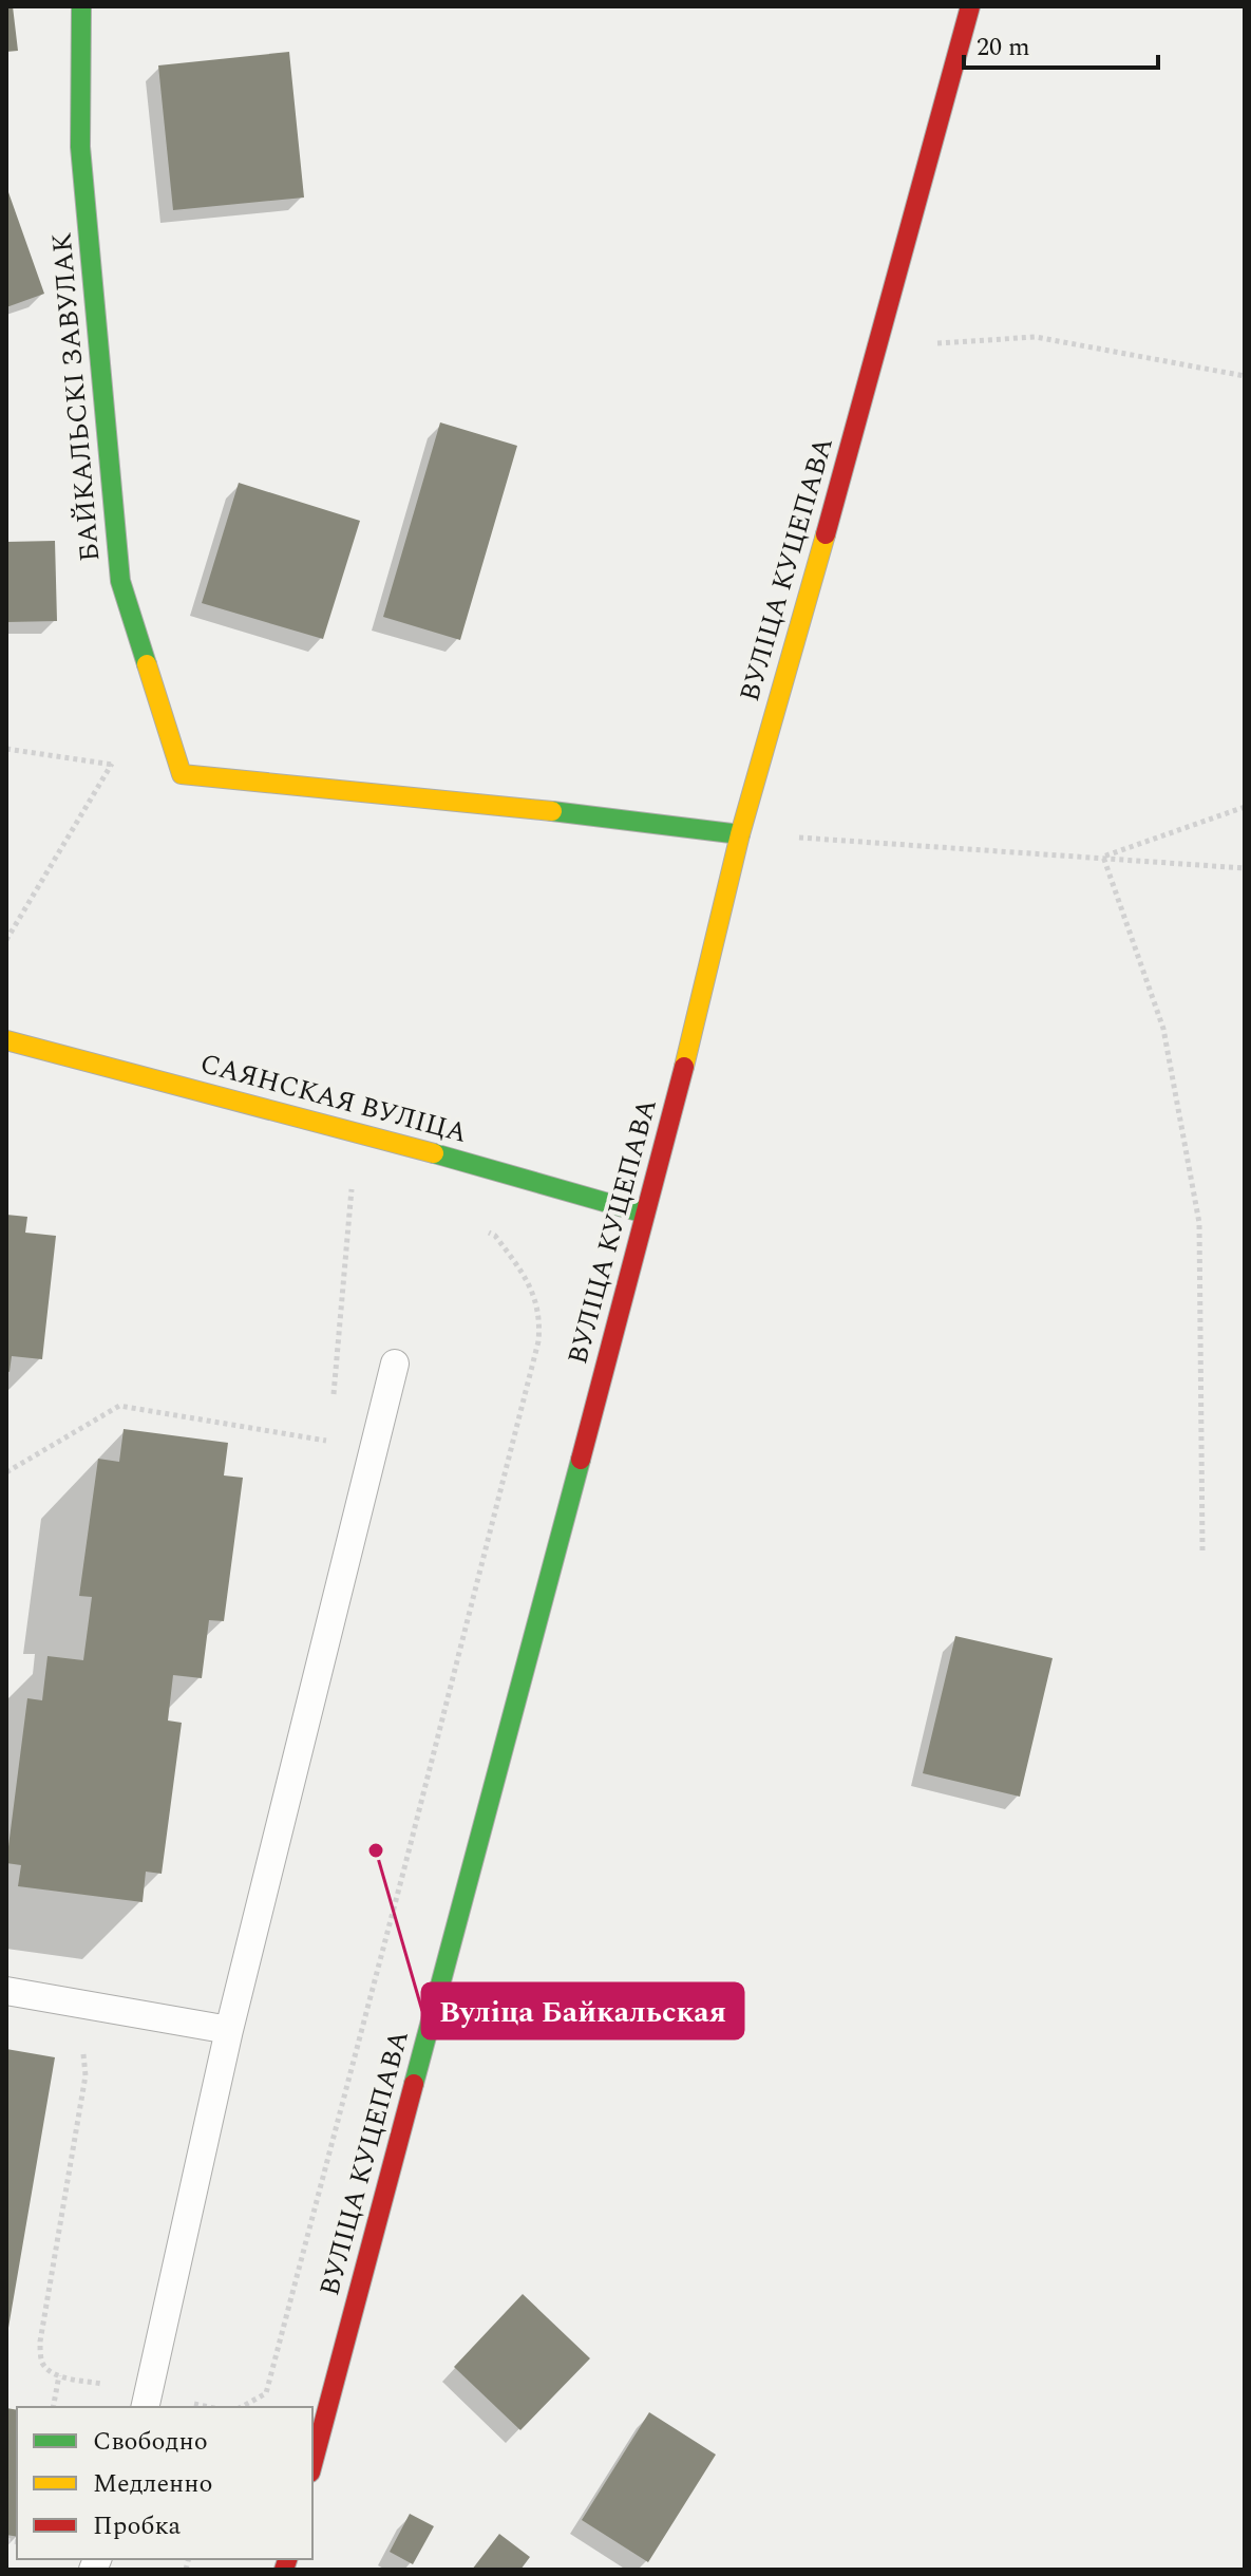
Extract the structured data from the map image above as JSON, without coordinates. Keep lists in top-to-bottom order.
{
  "streets": {
    "street": ["БАЙКАЛЬСКІ ЗАВУЛАК", "ВУЛІЦА КУЦЕПАВА", "САЯНСКАЯ ВУЛІЦА"]
  },
  "crossings": [
    ["ВУЛІЦА КУЦЕПАВА", "САЯНСКАЯ ВУЛІЦА"]
  ],
  "places": ["Вуліца Байкальская"],
  "legend": ["Свободно", "Медленно", "Пробка"],
  "scale_bar": "20 m"
}
